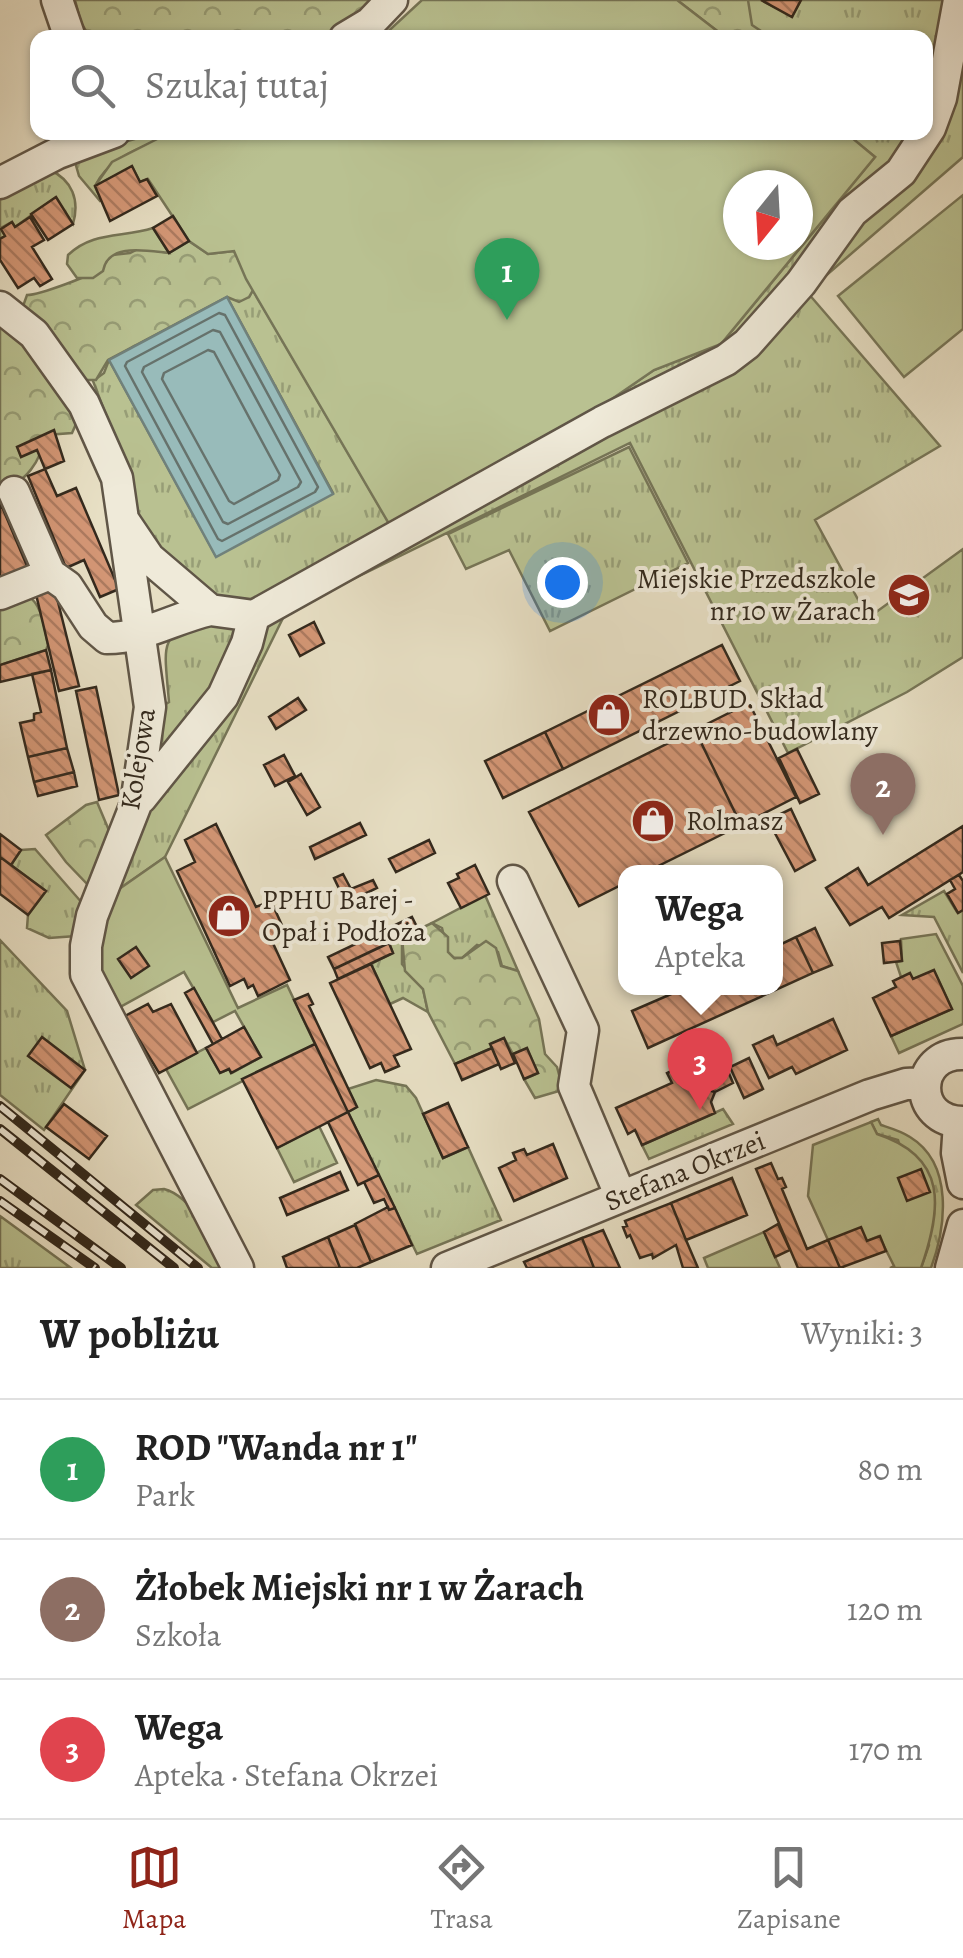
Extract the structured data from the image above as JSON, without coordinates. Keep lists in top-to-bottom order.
{
  "streets": {
    "street": ["Kolejowa", "Stefana Okrzei"]
  },
  "places": {
    "school or university": ["Miejskie Przedszkole nr 10 w Żarach"],
    "shop": ["ROLBUD. Skład drzewno-budowlany", "Rolmasz", "PPHU Barej - Opał i Podłoża"]
  },
  "north": "bottom",
  "page": {
    "search": "Szukaj tutaj",
    "pins": ["1", "2", "3"],
    "popup": ["Wega", "Apteka"],
    "heading": ["W pobliżu", "Wyniki: 3"],
    "list": [
      {
        "mark": "1",
        "name": "ROD \"Wanda nr 1\"",
        "note": "Park",
        "value": "80 m"
      },
      {
        "mark": "2",
        "name": "Żłobek Miejski nr 1 w Żarach",
        "note": "Szkoła",
        "value": "120 m"
      },
      {
        "mark": "3",
        "name": "Wega",
        "note": "Apteka · Stefana Okrzei",
        "value": "170 m"
      }
    ],
    "nav": ["Mapa", "Trasa", "Zapisane"]
  }
}
